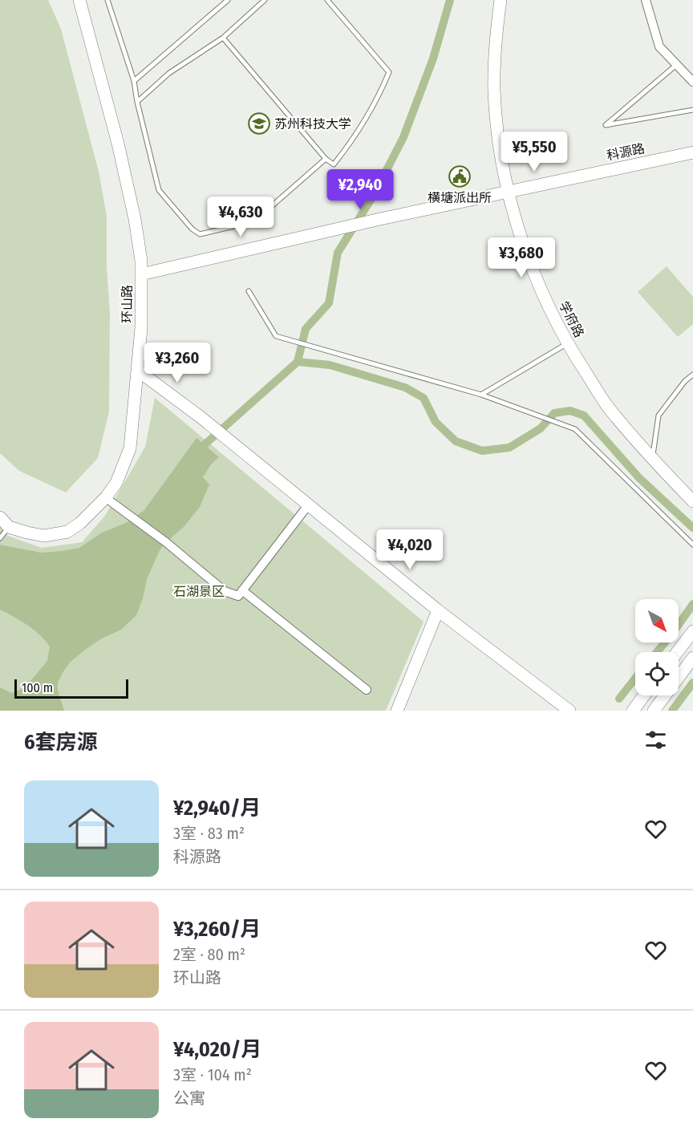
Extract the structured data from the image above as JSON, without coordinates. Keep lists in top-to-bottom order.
{
  "streets": {
    "street": ["科源路", "环山路", "学府路"]
  },
  "crossings": [
    ["科源路", "环山路"],
    ["科源路", "学府路"]
  ],
  "parks": ["石湖景区"],
  "places": {
    "school or university": ["苏州科技大学"],
    "public building": ["横塘派出所"]
  },
  "scale_bar": "100 m",
  "north": "bottom right",
  "page": {
    "price": [
      "¥5,550",
      "¥2,940",
      "¥4,630",
      "¥3,680",
      "¥3,260",
      "¥4,020"
    ],
    "scale": "100 m",
    "heading": "6套房源",
    "list": [
      {
        "name": "¥2,940/月",
        "note": "3室 · 83 m² · 科源路"
      },
      {
        "name": "¥3,260/月",
        "note": "2室 · 80 m² · 环山路"
      },
      {
        "name": "¥4,020/月",
        "note": "3室 · 104 m² · 公寓"
      }
    ]
  }
}
